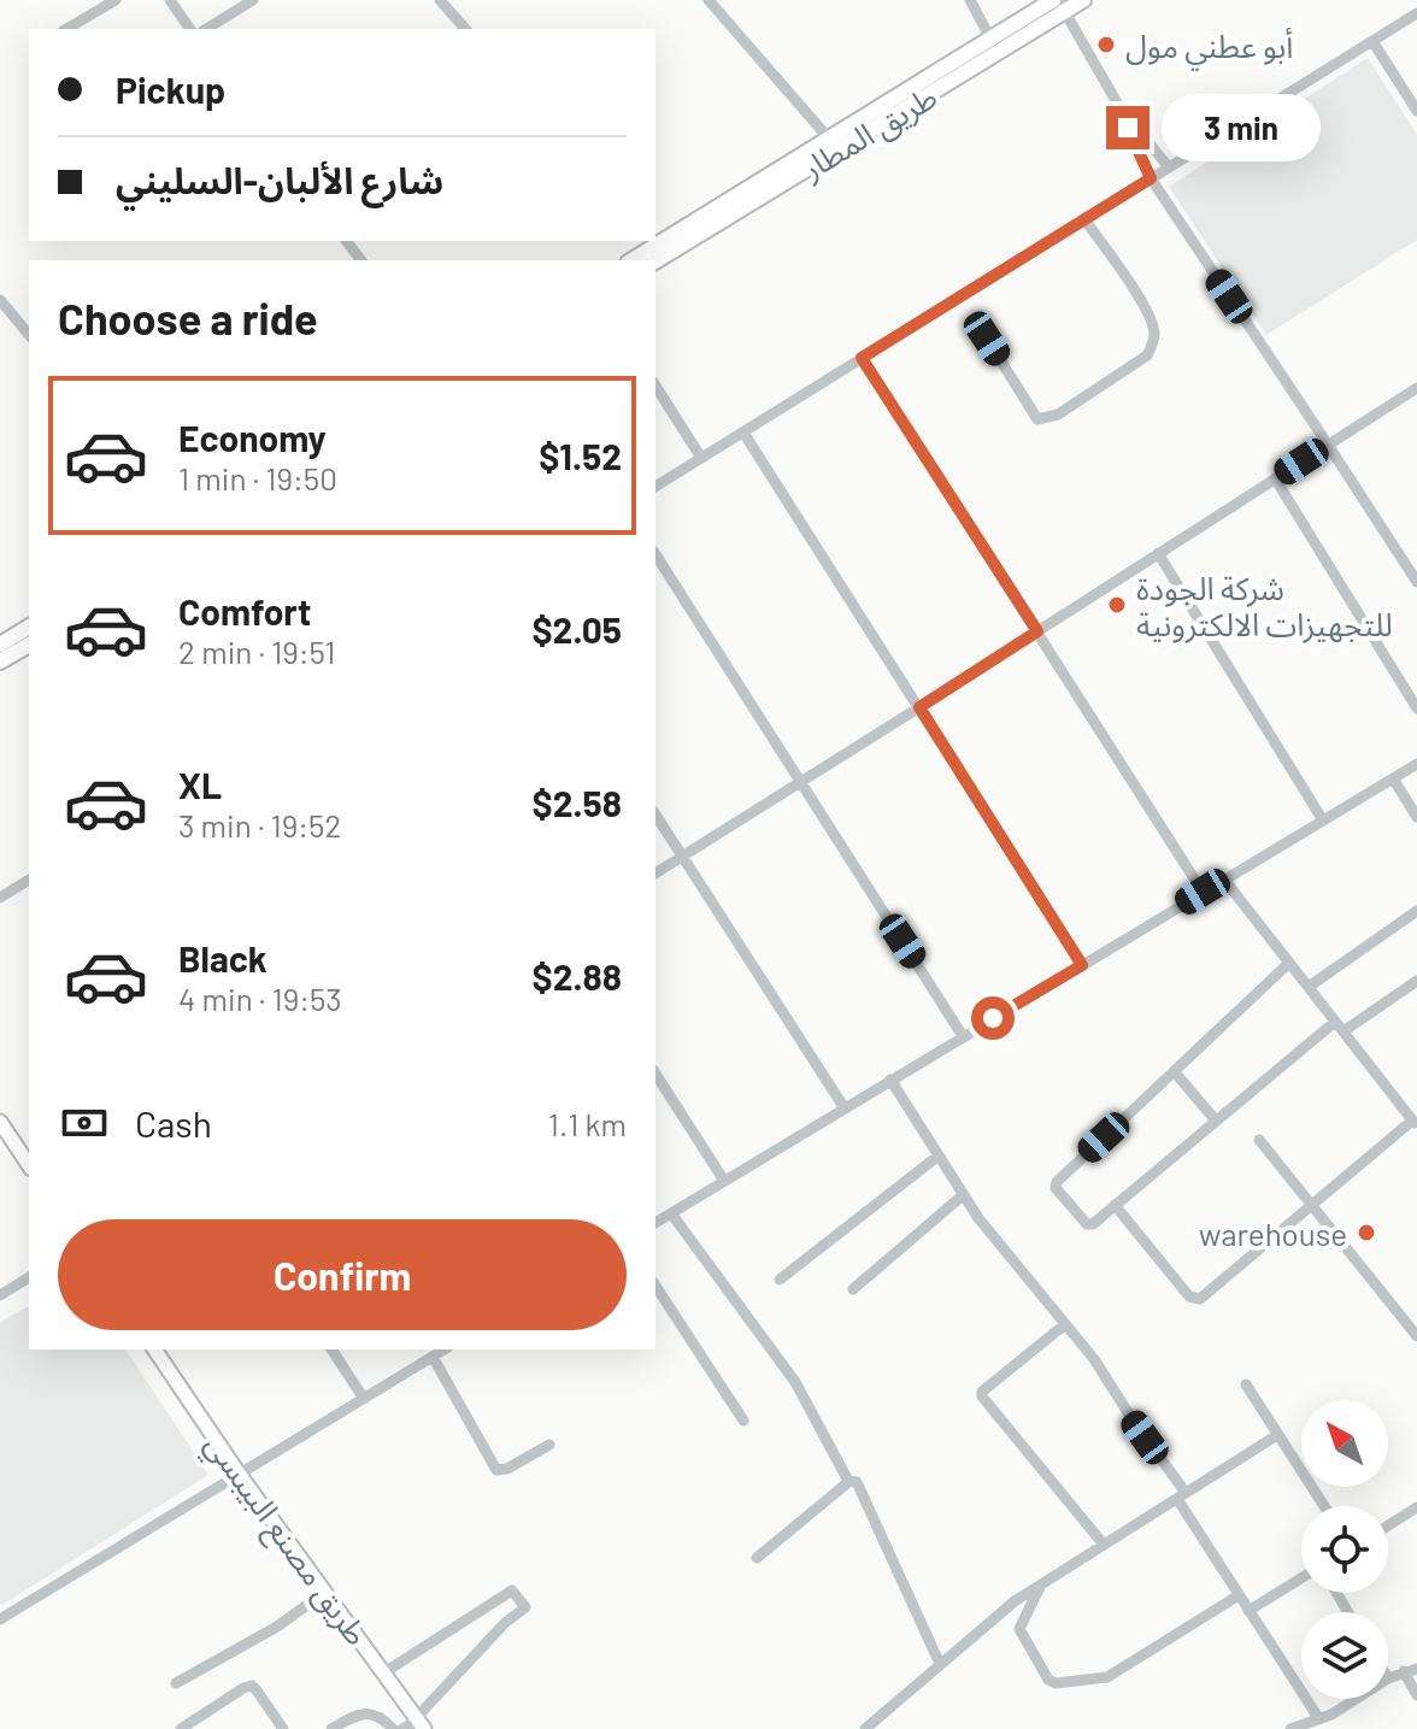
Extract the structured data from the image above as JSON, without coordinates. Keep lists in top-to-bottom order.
{
  "streets": {
    "highway": ["طريق المطار"],
    "main road": ["طريق مصنع البيبسي"]
  },
  "places": ["أبو عطني مول", "شركة الجودة للتجهيزات الالكترونية", "warehouse"],
  "north": "top left",
  "page": {
    "banner": ["Pickup", "شارع الألبان-السليني"],
    "bubble": "3 min",
    "heading": "Choose a ride",
    "list": [
      {
        "name": "Economy",
        "note": "1 min · 19:50",
        "value": "$1.52"
      },
      {
        "name": "Comfort",
        "note": "2 min · 19:51",
        "value": "$2.05"
      },
      {
        "name": "XL",
        "note": "3 min · 19:52",
        "value": "$2.58"
      },
      {
        "name": "Black",
        "note": "4 min · 19:53",
        "value": "$2.88"
      }
    ],
    "pay": ["Cash", "1.1 km"],
    "buttons": "Confirm"
  }
}
